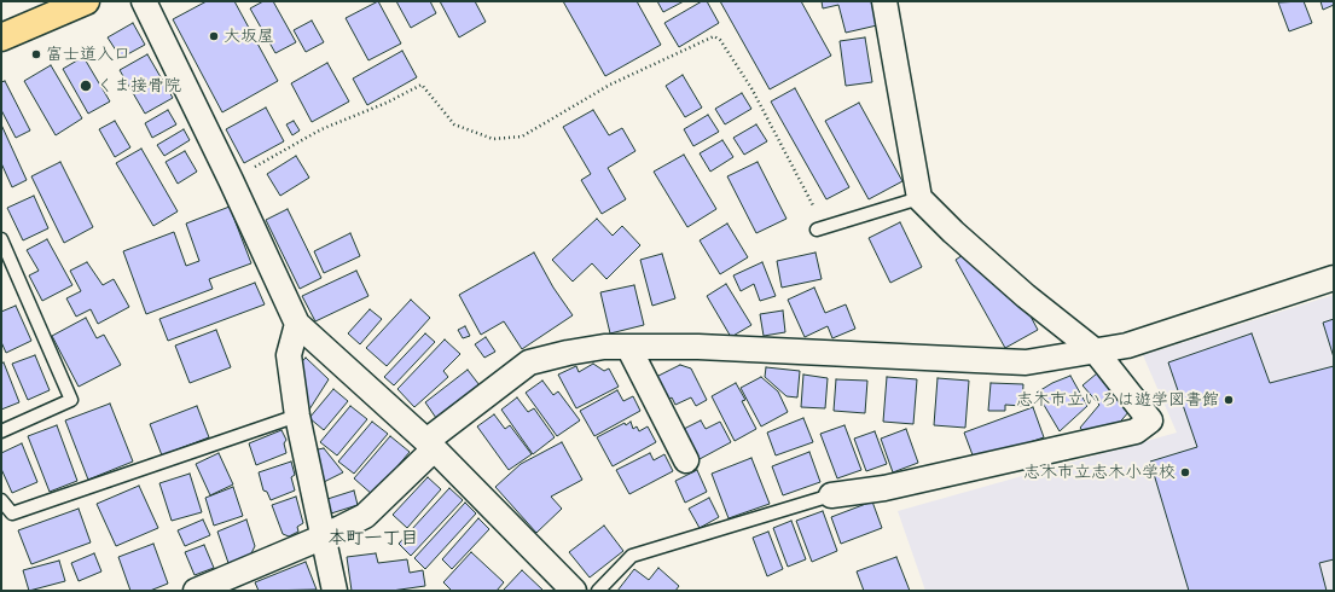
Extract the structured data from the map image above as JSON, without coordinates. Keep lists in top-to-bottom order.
{
  "districts": ["本町一丁目"],
  "places": [
    "大坂屋",
    "富士道入口",
    "くま接骨院",
    "志木市立いろは遊学図書館",
    "志木市立志木小学校"
  ]
}
